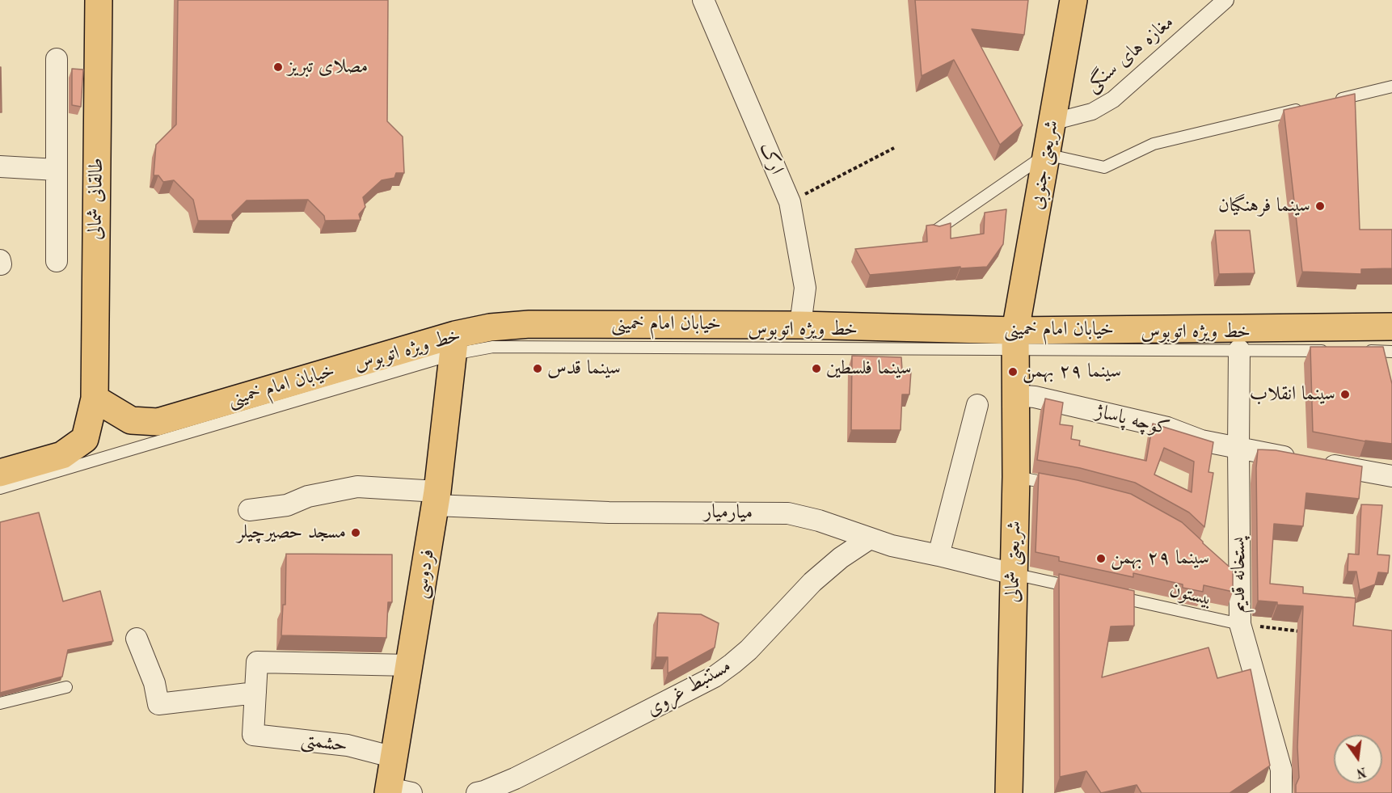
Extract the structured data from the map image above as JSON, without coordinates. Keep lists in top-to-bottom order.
{
  "streets": {
    "main road": [
      "شریعتی جنوبی",
      "طالقانی شمالی",
      "خیابان امام خمینی",
      "شریعتی شمالی",
      "فردوسی"
    ],
    "street": [
      "مغازه های سنگی",
      "ارک",
      "کوچه پاساژ",
      "میارمیار",
      "پستخانه قدیم",
      "مستنبط غروی",
      "حشمتی"
    ],
    "lane": ["خط ویژه اتوبوس", "بیستون"]
  },
  "crossings": [
    ["مغازه های سنگی", "شریعتی جنوبی"],
    ["ارک", "خیابان امام خمینی"],
    ["شریعتی جنوبی", "خیابان امام خمینی"],
    ["شریعتی جنوبی", "خط ویژه اتوبوس"],
    ["شریعتی جنوبی", "شریعتی شمالی"],
    ["طالقانی شمالی", "خیابان امام خمینی"],
    ["خیابان امام خمینی", "خط ویژه اتوبوس"],
    ["خیابان امام خمینی", "شریعتی شمالی"],
    ["خیابان امام خمینی", "فردوسی"],
    ["خط ویژه اتوبوس", "شریعتی شمالی"],
    ["خط ویژه اتوبوس", "فردوسی"],
    ["خط ویژه اتوبوس", "پستخانه قدیم"],
    ["کوچه پاساژ", "شریعتی شمالی"],
    ["کوچه پاساژ", "پستخانه قدیم"],
    ["میارمیار", "شریعتی شمالی"],
    ["میارمیار", "فردوسی"],
    ["میارمیار", "مستنبط غروی"],
    ["فردوسی", "حشمتی"],
    ["پستخانه قدیم", "بیستون"]
  ],
  "places": [
    "مصلای تبریز",
    "سینما فرهنگیان",
    "سینما قدس",
    "سینما فلسطین",
    "سینما ٢٩ بهمن",
    "سینما انقلاب",
    "مسجد حصیرچیلر",
    "سینما ۲۹ بهمن"
  ],
  "north": "bottom"
}
